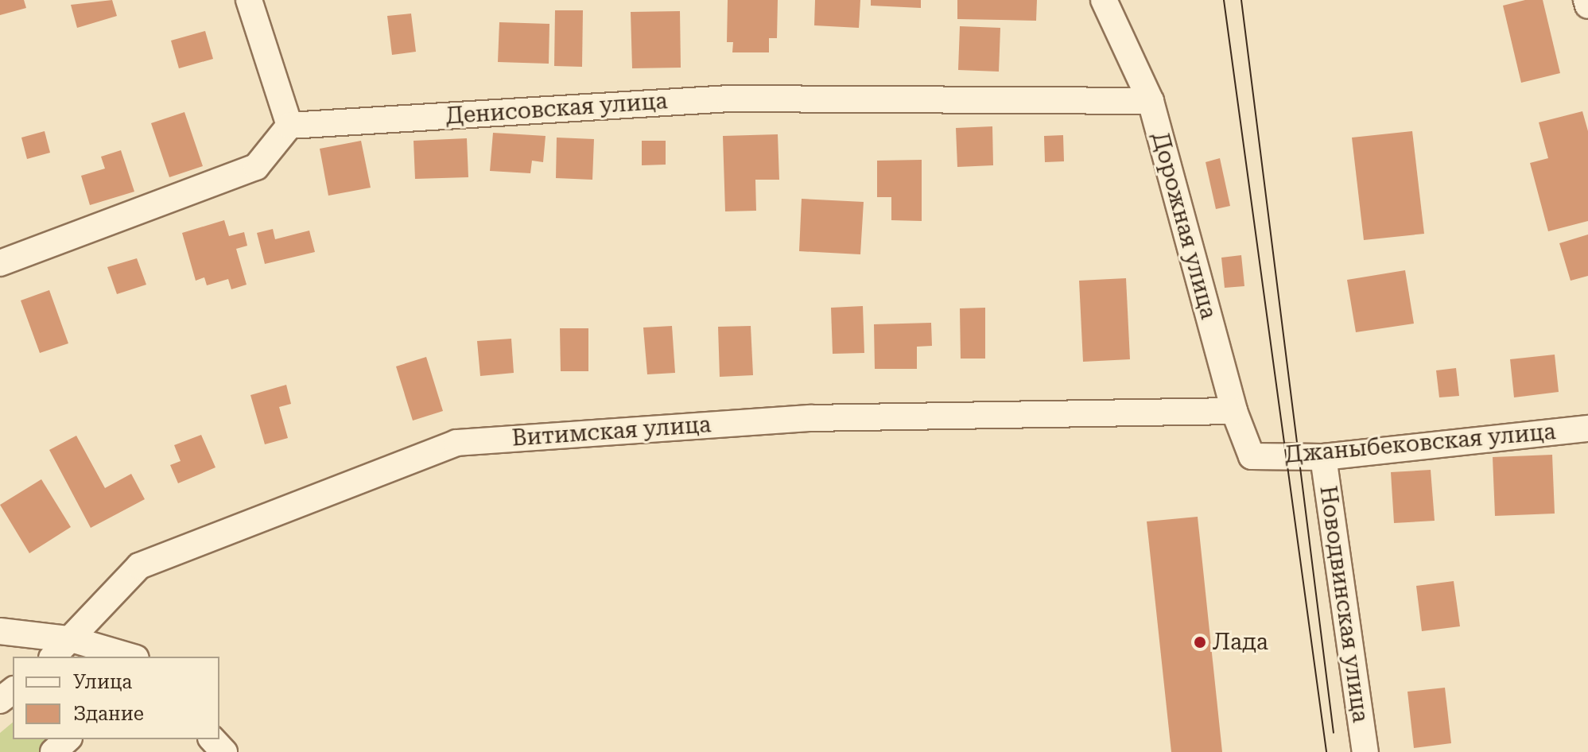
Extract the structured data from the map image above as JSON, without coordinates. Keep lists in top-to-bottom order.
{
  "streets": {
    "street": [
      "Денисовская улица",
      "Дорожная улица",
      "Витимская улица",
      "Джаныбековская улица",
      "Новодвинская улица"
    ]
  },
  "crossings": [
    ["Денисовская улица", "Дорожная улица"],
    ["Дорожная улица", "Витимская улица"],
    ["Дорожная улица", "Джаныбековская улица"],
    ["Джаныбековская улица", "Новодвинская улица"]
  ],
  "places": ["Лада"],
  "legend": ["Улица", "Здание"]
}
